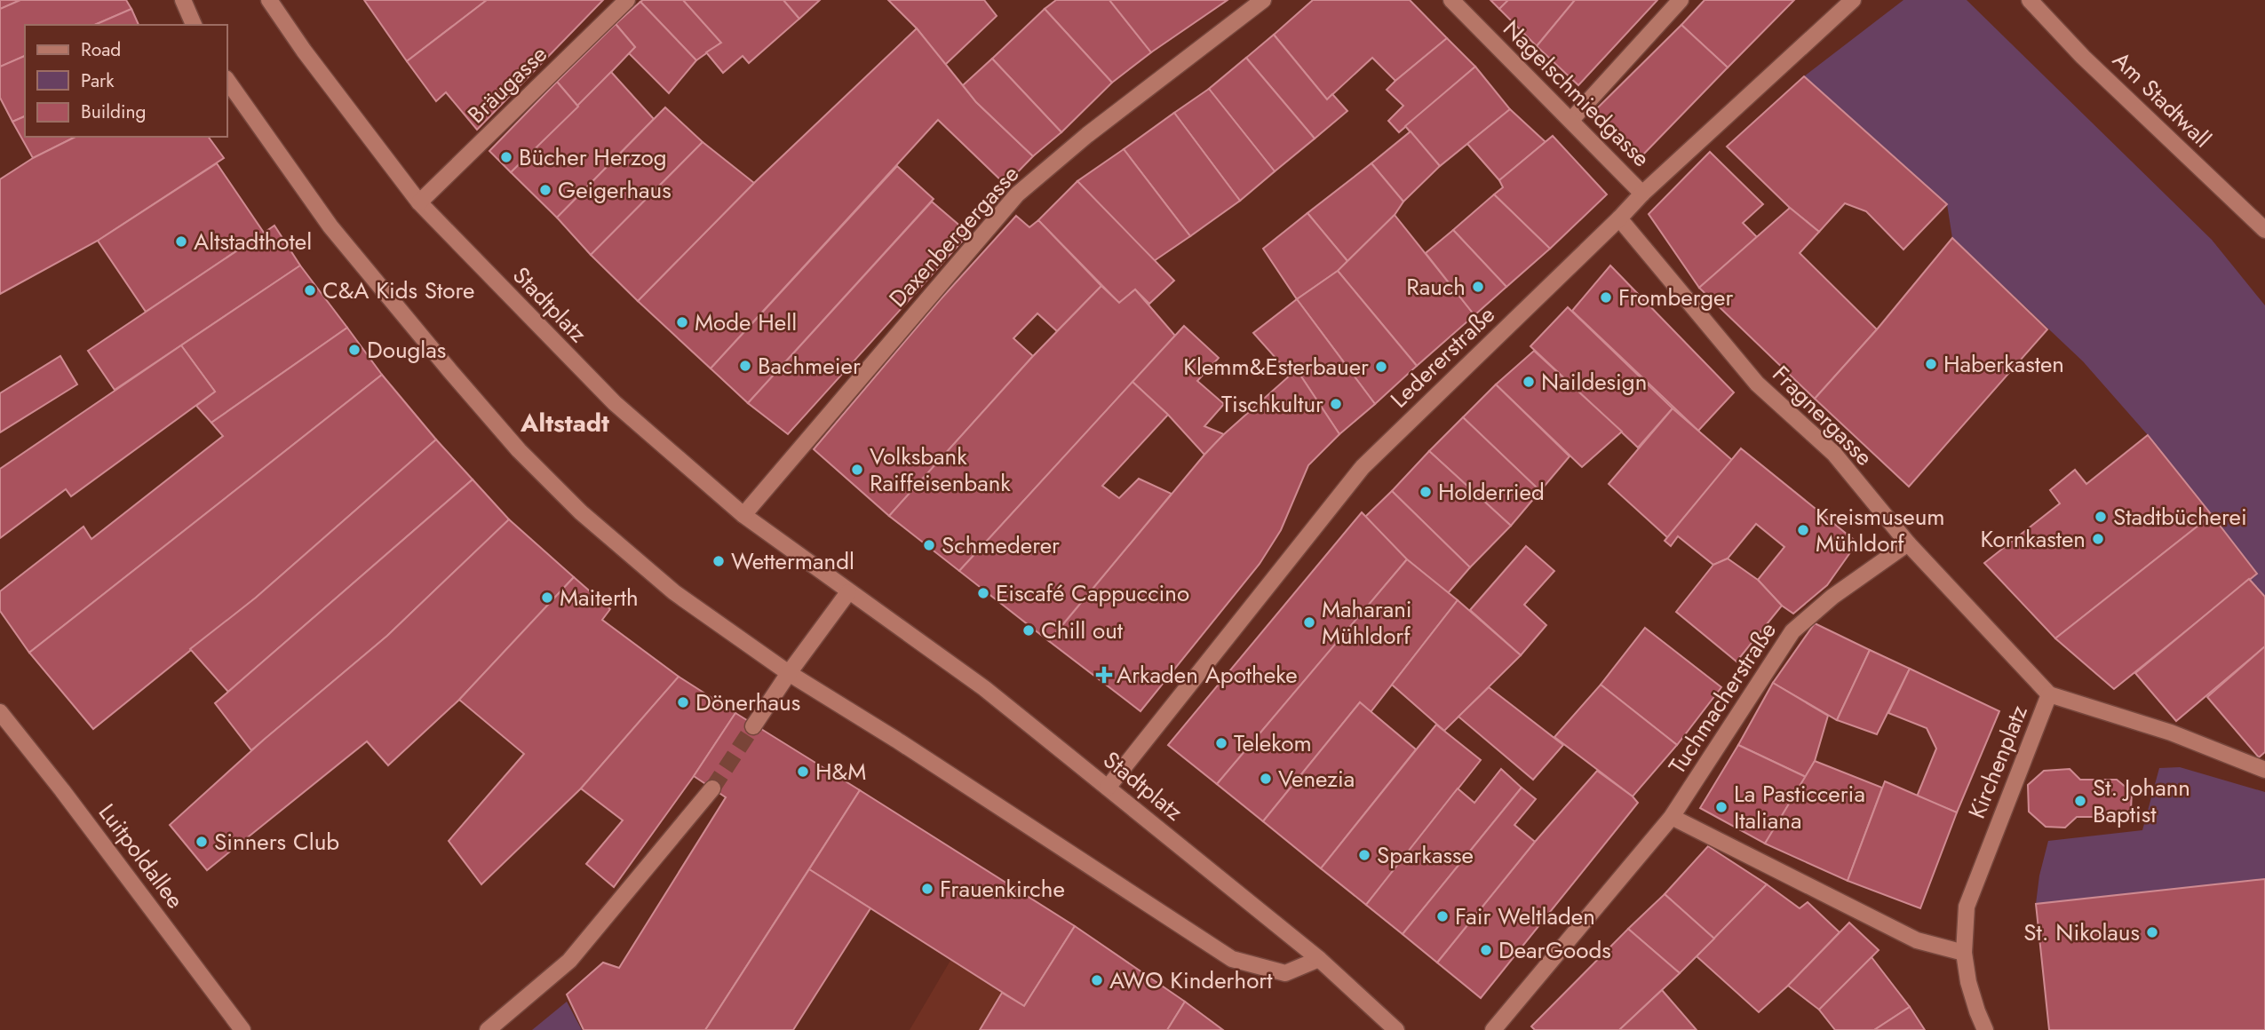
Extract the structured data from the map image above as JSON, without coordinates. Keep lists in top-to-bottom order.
{
  "streets": {
    "street": [
      "Bräugasse",
      "Nagelschmiedgasse",
      "Am Stadtwall",
      "Daxenbergergasse",
      "Stadtplatz",
      "Ledererstraße",
      "Fragnergasse",
      "Tuchmacherstraße",
      "Kirchenplatz",
      "Luitpoldallee"
    ]
  },
  "crossings": [
    ["Bräugasse", "Stadtplatz"],
    ["Nagelschmiedgasse", "Ledererstraße"],
    ["Daxenbergergasse", "Stadtplatz"],
    ["Stadtplatz", "Ledererstraße"],
    ["Ledererstraße", "Fragnergasse"],
    ["Fragnergasse", "Tuchmacherstraße"],
    ["Fragnergasse", "Kirchenplatz"]
  ],
  "districts": ["Altstadt"],
  "places": {
    "other": [
      "Bücher Herzog",
      "Geigerhaus",
      "Altstadthotel",
      "Rauch",
      "C&A Kids Store",
      "Fromberger",
      "Mode Hell",
      "Douglas",
      "Haberkasten",
      "Bachmeier",
      "Klemm&Esterbauer",
      "Naildesign",
      "Tischkultur",
      "Volksbank Raiffeisenbank",
      "Holderried",
      "Stadtbücherei",
      "Kreismuseum Mühldorf",
      "Kornkasten",
      "Schmederer",
      "Wettermandl",
      "Eiscafé Cappuccino",
      "Maiterth",
      "Maharani Mühldorf",
      "Chill out",
      "Dönerhaus",
      "Telekom",
      "H&M",
      "Venezia",
      "St. Johann Baptist",
      "La Pasticceria Italiana",
      "Sinners Club",
      "Sparkasse",
      "Frauenkirche",
      "Fair Weltladen",
      "St. Nikolaus",
      "DearGoods",
      "AWO Kinderhort"
    ],
    "health": ["Arkaden Apotheke"]
  },
  "legend": ["Road", "Park", "Building"]
}
